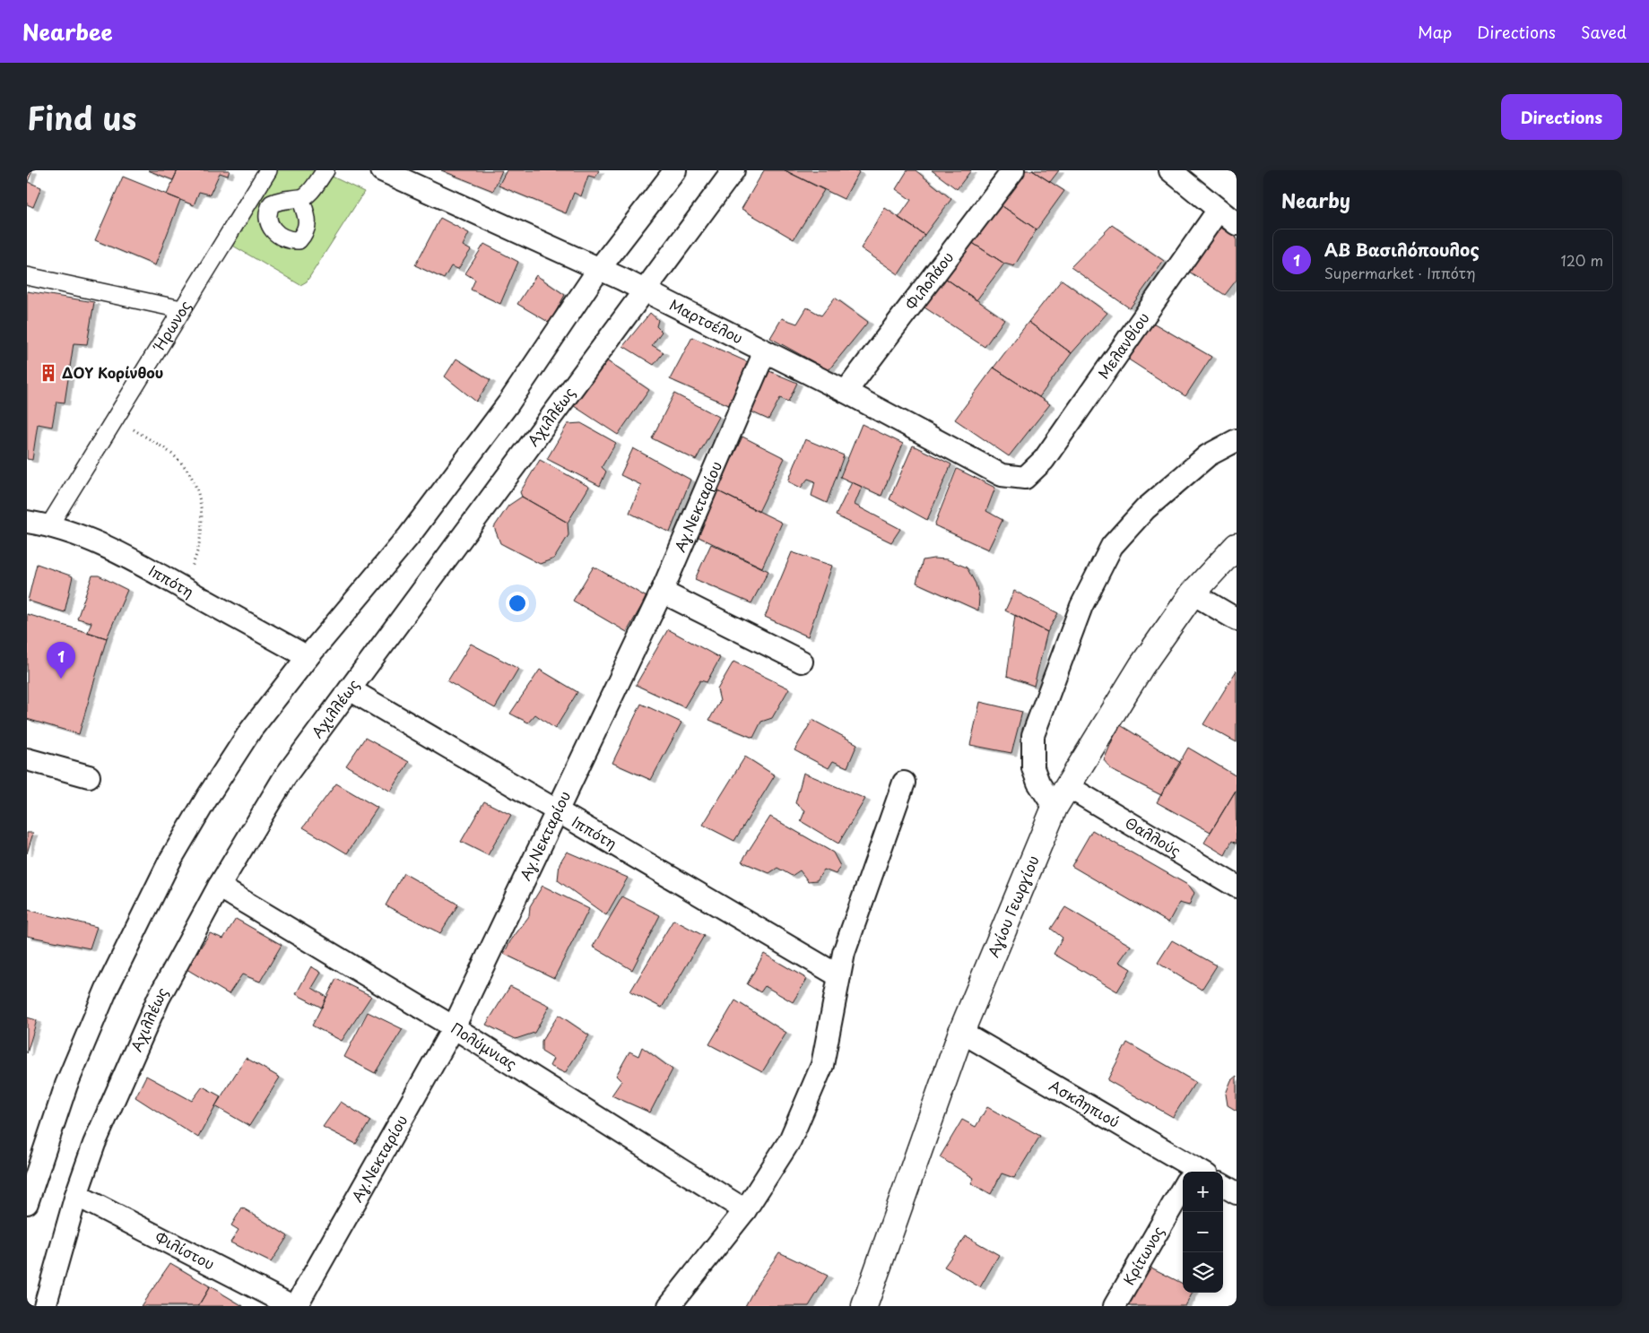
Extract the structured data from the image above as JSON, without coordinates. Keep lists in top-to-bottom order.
{
  "streets": {
    "street": [
      "Φιλολάου",
      "Μαρτσέλου",
      "Ήρωνος",
      "Μελανθίου",
      "Αχιλλέως",
      "Αγ.Νεκταρίου",
      "Ιππότη",
      "Θαλλούς",
      "Αγίου Γεωργίου",
      "Πολύμνιας",
      "Ασκληπιού",
      "Φιλίστου",
      "Κρίτωνος"
    ]
  },
  "crossings": [
    ["Φιλολάου", "Μαρτσέλου"],
    ["Μαρτσέλου", "Μελανθίου"],
    ["Μαρτσέλου", "Αχιλλέως"],
    ["Μαρτσέλου", "Αγ.Νεκταρίου"],
    ["Ήρωνος", "Ιππότη"],
    ["Αχιλλέως", "Ιππότη"],
    ["Αχιλλέως", "Πολύμνιας"],
    ["Αχιλλέως", "Φιλίστου"],
    ["Αγ.Νεκταρίου", "Ιππότη"],
    ["Αγ.Νεκταρίου", "Πολύμνιας"],
    ["Θαλλούς", "Αγίου Γεωργίου"],
    ["Αγίου Γεωργίου", "Ασκληπιού"]
  ],
  "places": {
    "building": ["ΔΟΥ Κορίνθου"]
  },
  "page": {
    "header": "Nearbee",
    "nav": ["Map", "Directions", "Saved"],
    "title": "Find us",
    "buttons": "Directions",
    "heading": "Nearby",
    "list": [
      {
        "mark": "1",
        "name": "ΑΒ Βασιλόπουλος",
        "note": "Supermarket · Ιππότη",
        "value": "120 m"
      }
    ],
    "pins": "1",
    "map_buttons": ["+", "−"]
  }
}
